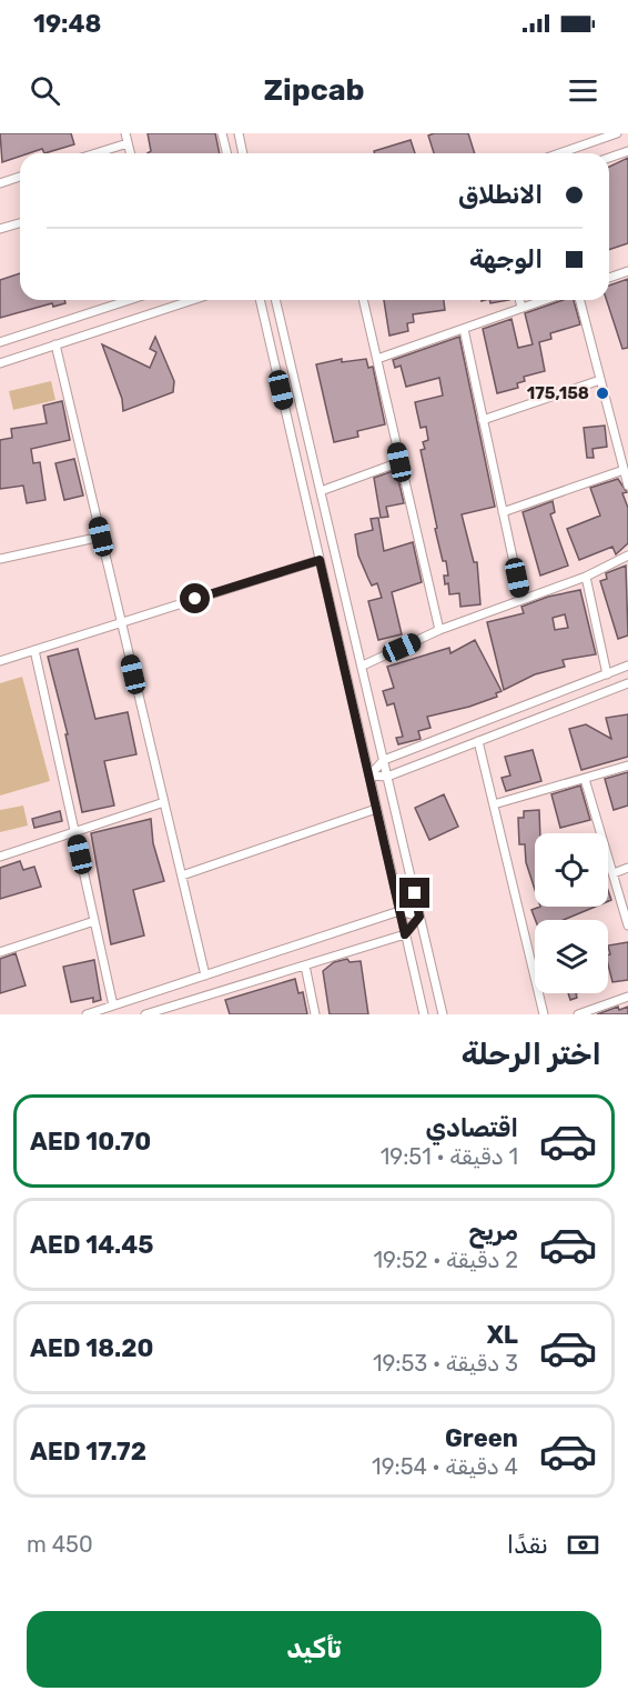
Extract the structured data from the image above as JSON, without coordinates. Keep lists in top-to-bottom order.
{
  "places": ["175,158"],
  "page": {
    "status": "19:48",
    "header": "Zipcab",
    "banner": ["الانطلاق", "الوجهة"],
    "heading": "اختر الرحلة",
    "list": [
      {
        "name": "اقتصادي",
        "note": "1 دقيقة · 19:51",
        "value": "AED 10.70"
      },
      {
        "name": "مريح",
        "note": "2 دقيقة · 19:52",
        "value": "AED 14.45"
      },
      {
        "name": "XL",
        "note": "3 دقيقة · 19:53",
        "value": "AED 18.20"
      },
      {
        "name": "Green",
        "note": "4 دقيقة · 19:54",
        "value": "AED 17.72"
      }
    ],
    "pay": ["نقدًا", "450 m"],
    "buttons": "تأكيد"
  }
}
